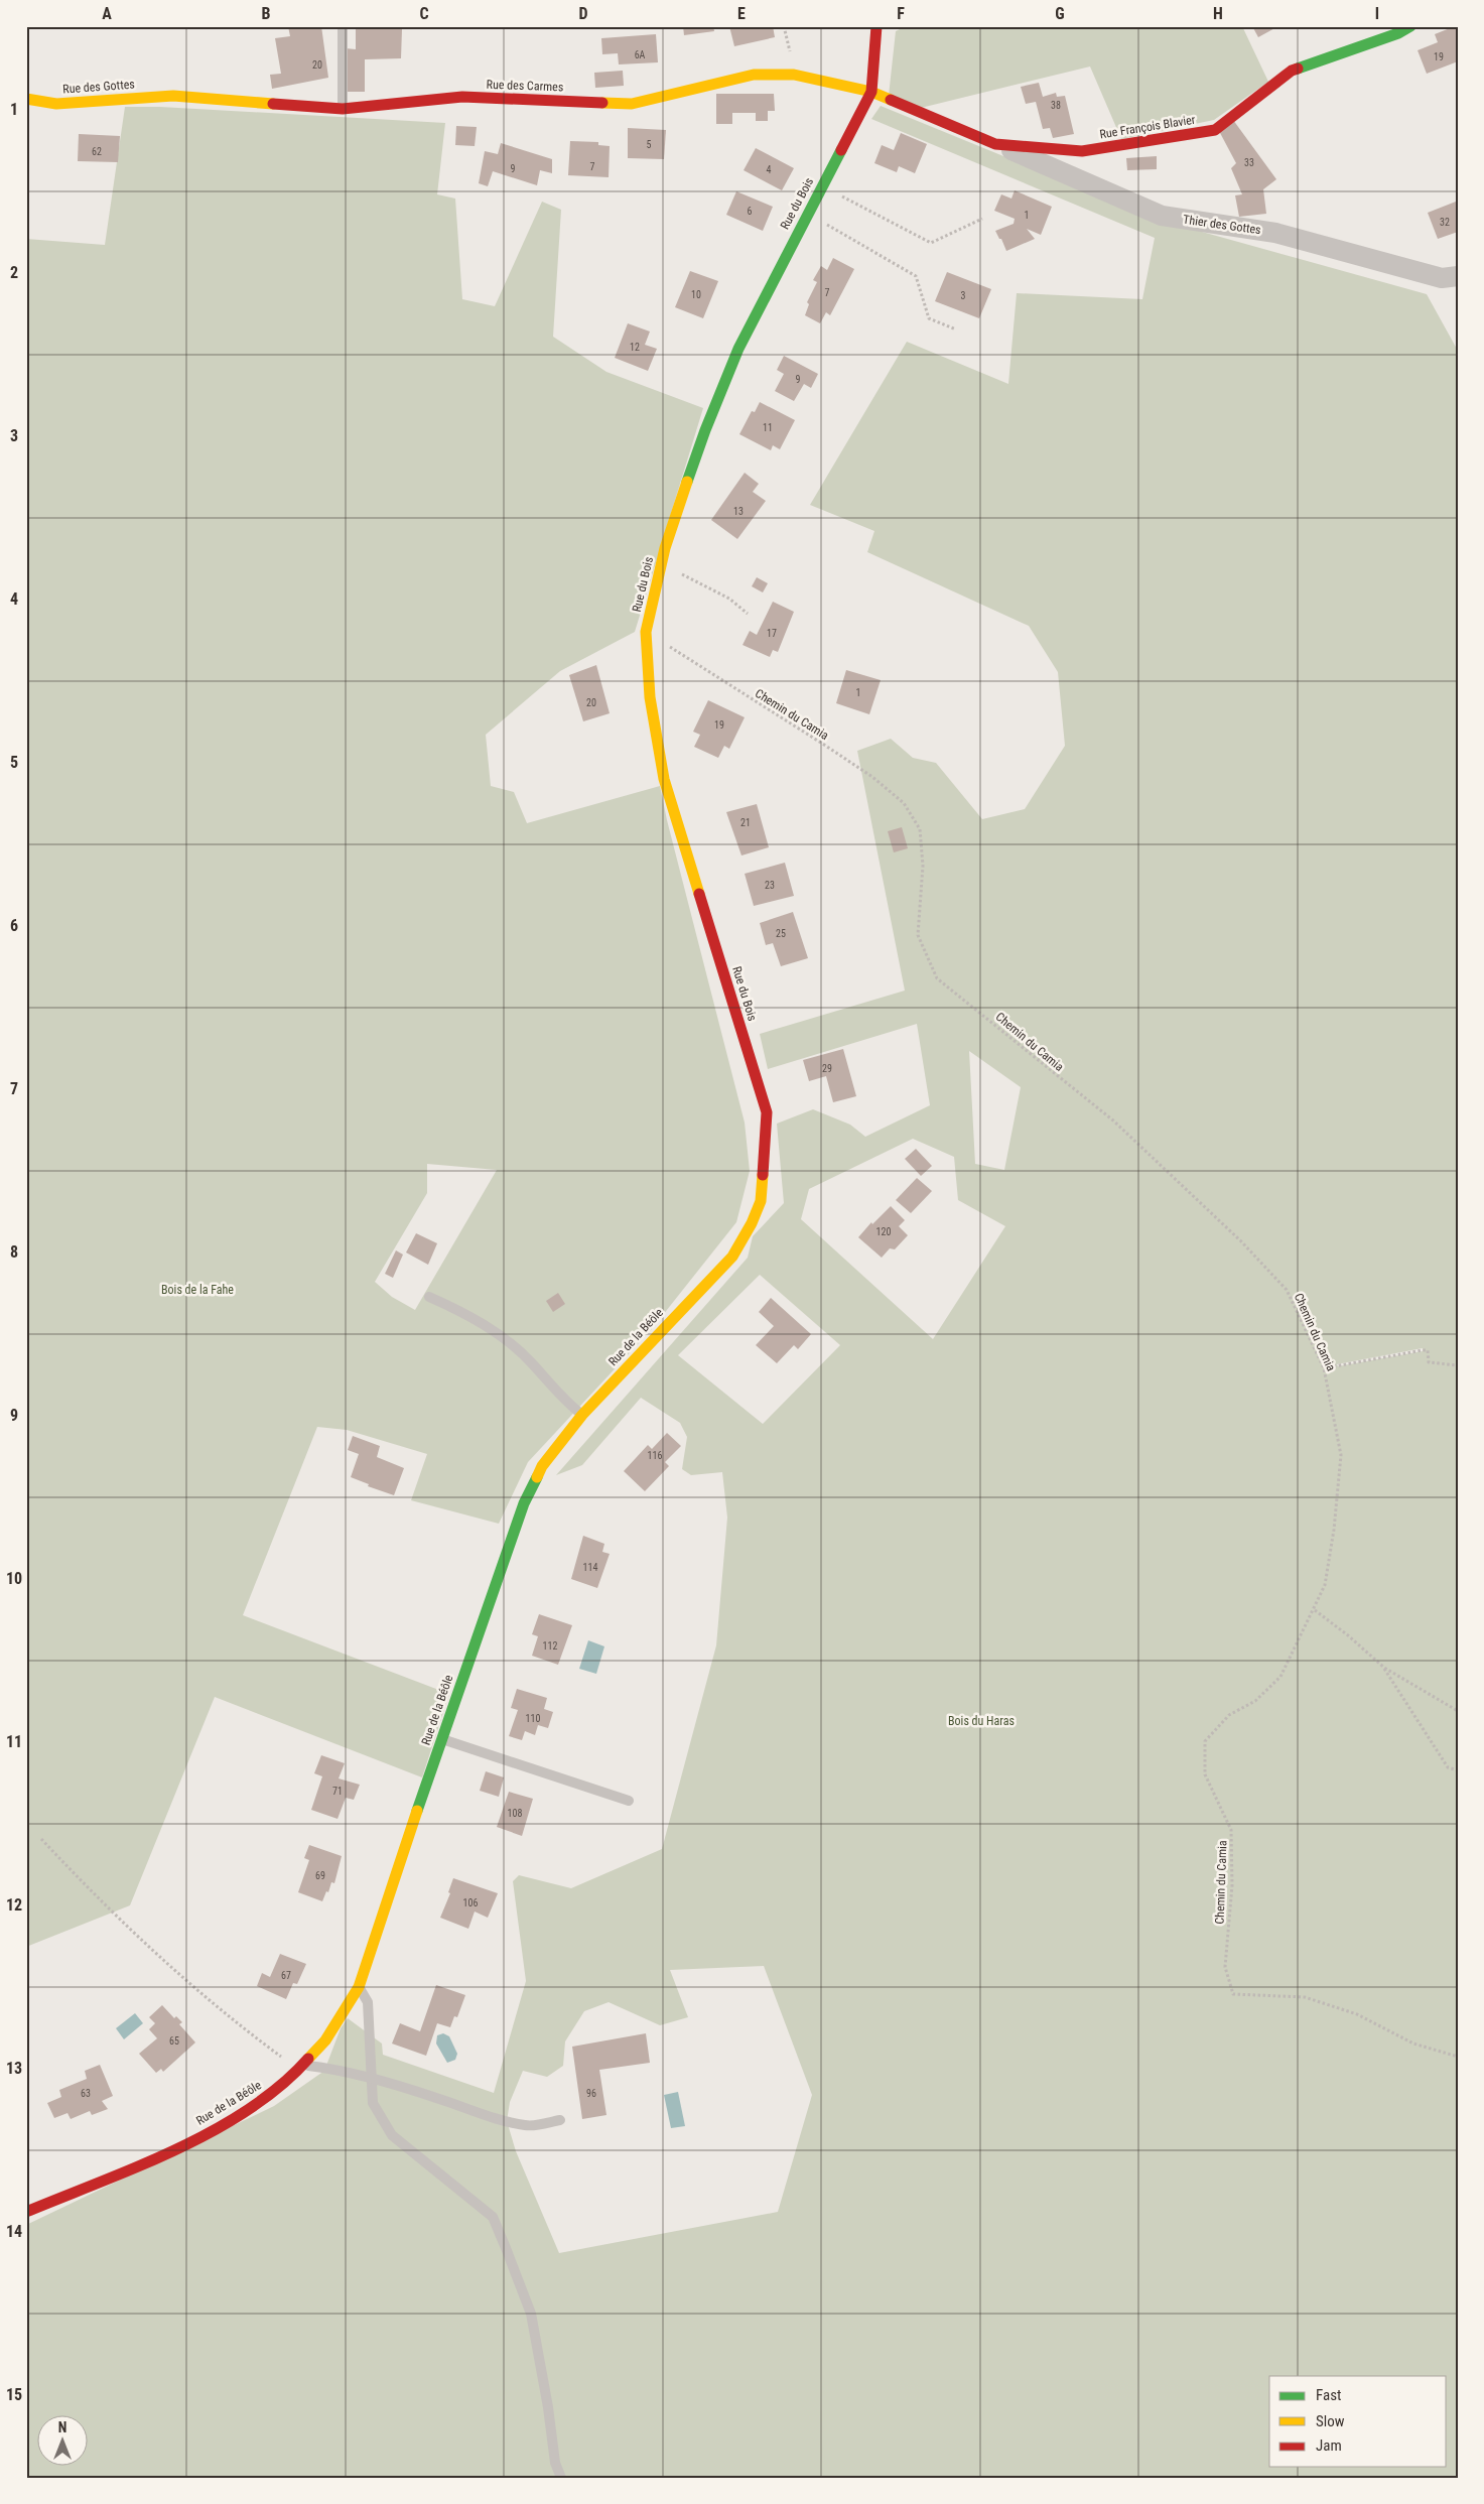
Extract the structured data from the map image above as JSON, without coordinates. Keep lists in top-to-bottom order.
{
  "streets": {
    "street": [
      "Rue des Carmes",
      "Rue des Gottes",
      "Rue François Blavier",
      "Rue du Bois",
      "Thier des Gottes",
      "Rue de la Béôle"
    ],
    "path": ["Chemin du Camia"]
  },
  "crossings": [
    ["Rue des Carmes", "Rue des Gottes"],
    ["Rue des Carmes", "Rue François Blavier"],
    ["Rue des Carmes", "Rue du Bois"],
    ["Rue François Blavier", "Rue du Bois"],
    ["Rue François Blavier", "Thier des Gottes"],
    ["Rue du Bois", "Chemin du Camia"],
    ["Rue du Bois", "Rue de la Béôle"]
  ],
  "parks": ["Bois de la Fahe", "Bois du Haras"],
  "house_numbers": [
    "6A",
    "19",
    "20",
    "38",
    "5",
    "62",
    "33",
    "7",
    "9",
    "4",
    "6",
    "1",
    "32",
    "7",
    "10",
    "3",
    "12",
    "9",
    "11",
    "13",
    "17",
    "1",
    "20",
    "19",
    "21",
    "23",
    "25",
    "29",
    "120",
    "116",
    "114",
    "112",
    "110",
    "71",
    "108",
    "69",
    "106",
    "67",
    "65",
    "63",
    "96"
  ],
  "legend": ["Fast", "Slow", "Jam"],
  "north": "top",
  "grid": {
    "columns": [
      "A",
      "B",
      "C",
      "D",
      "E",
      "F",
      "G",
      "H",
      "I"
    ],
    "rows": [
      "1",
      "2",
      "3",
      "4",
      "5",
      "6",
      "7",
      "8",
      "9",
      "10",
      "11",
      "12",
      "13",
      "14",
      "15"
    ]
  }
}
